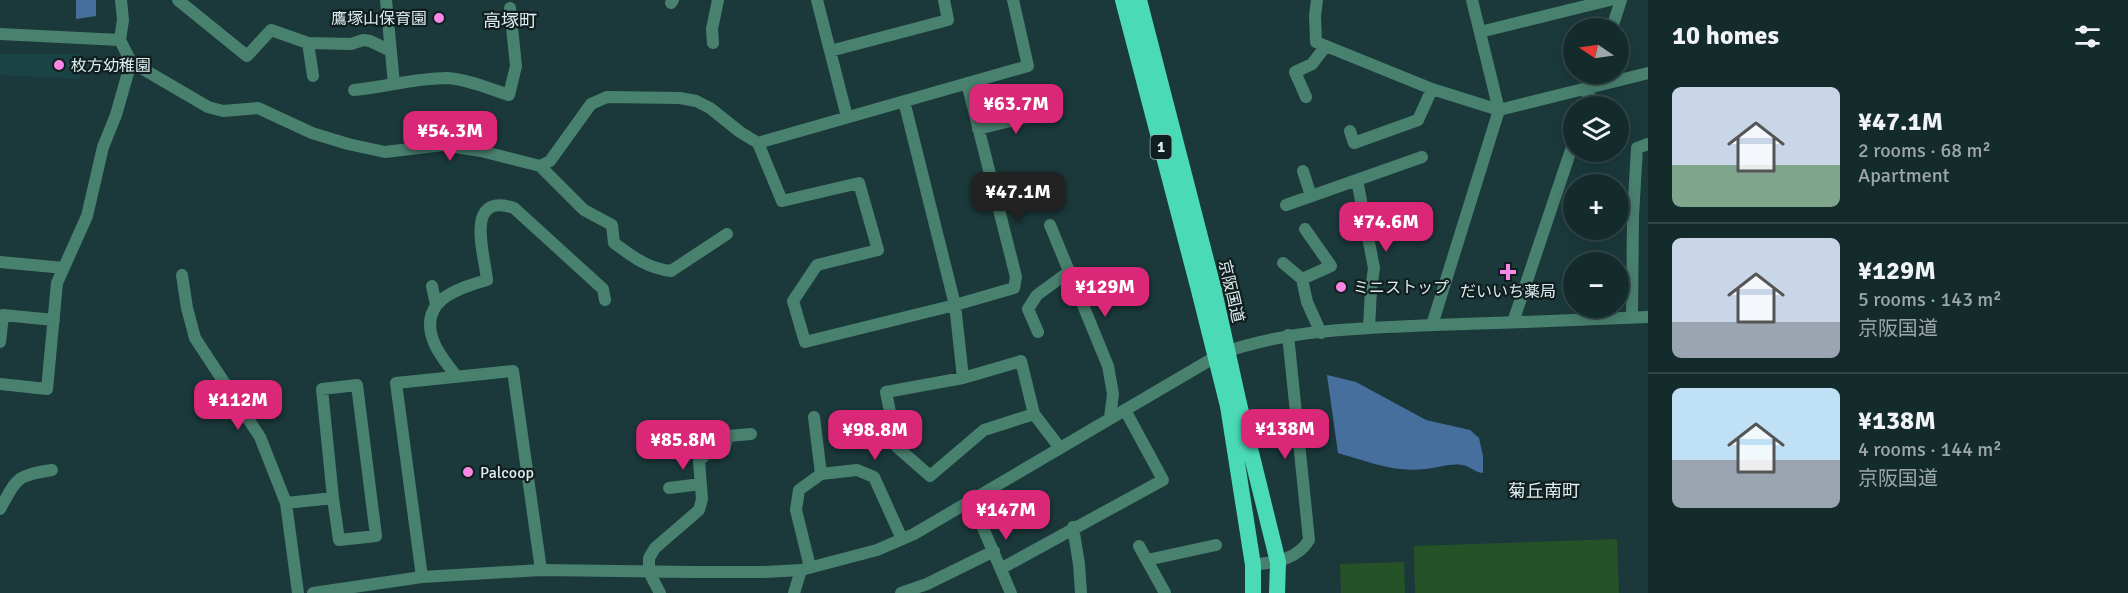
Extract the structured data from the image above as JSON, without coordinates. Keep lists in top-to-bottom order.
{
  "streets": {
    "highway": ["1", "京阪国道"]
  },
  "districts": ["高塚町", "菊丘南町"],
  "places": {
    "other": [
      "鷹塚山保育園",
      "枚方幼稚園",
      "ミニストップ",
      "Palcoop"
    ],
    "health": ["だいいち薬局"]
  },
  "north": "left",
  "page": {
    "heading": "10 homes",
    "map_buttons": ["+", "−"],
    "list": [
      {
        "name": "¥47.1M",
        "note": "2 rooms · 68 m² · Apartment"
      },
      {
        "name": "¥129M",
        "note": "5 rooms · 143 m² · 京阪国道"
      },
      {
        "name": "¥138M",
        "note": "4 rooms · 144 m² · 京阪国道"
      }
    ],
    "price": [
      "¥63.7M",
      "¥54.3M",
      "¥47.1M",
      "¥74.6M",
      "¥129M",
      "¥112M",
      "¥138M",
      "¥98.8M",
      "¥85.8M",
      "¥147M"
    ]
  }
}
